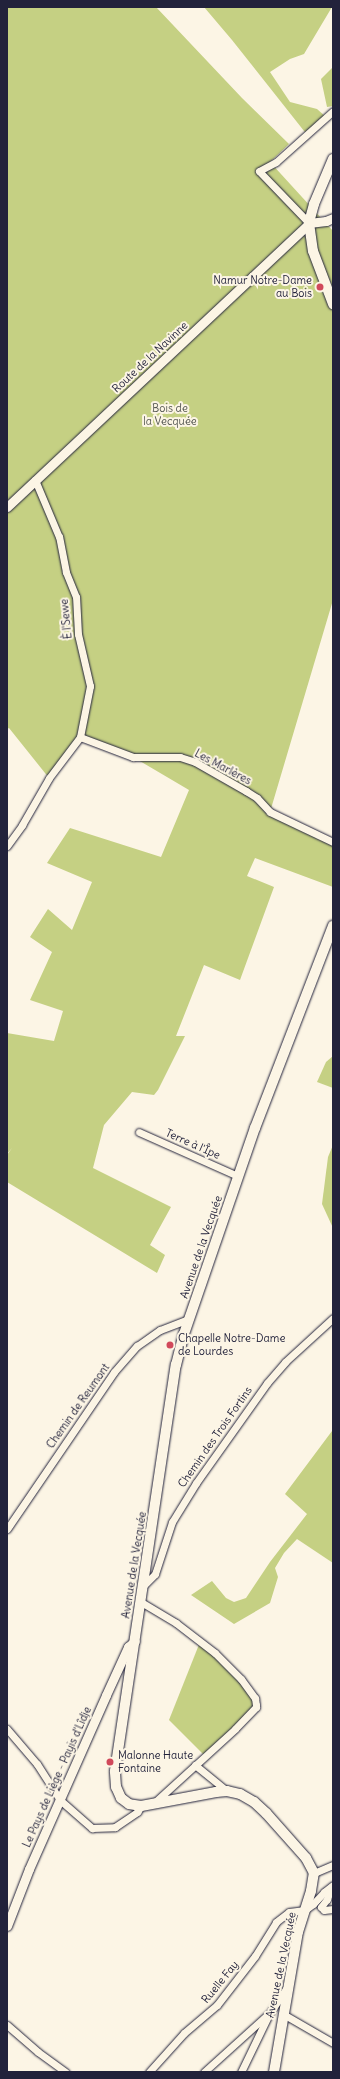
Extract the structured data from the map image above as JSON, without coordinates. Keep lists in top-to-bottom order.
{
  "streets": {
    "main road": ["Avenue de la Vecquée"],
    "street": [
      "Route de la Navinne",
      "È l'Sewe",
      "Les Marlères",
      "Terre à l'Îpe",
      "Chemin de Reumont",
      "Chemin des Trois Fortins",
      "Le Pays de Liège - Payis d'Lîdje",
      "Ruelle Fay"
    ]
  },
  "crossings": [
    ["Route de la Navinne", "È l'Sewe"],
    ["È l'Sewe", "Les Marlères"],
    ["Terre à l'Îpe", "Avenue de la Vecquée"],
    ["Avenue de la Vecquée", "Chemin de Reumont"],
    ["Avenue de la Vecquée", "Chemin des Trois Fortins"],
    ["Avenue de la Vecquée", "Le Pays de Liège - Payis d'Lîdje"],
    ["Avenue de la Vecquée", "Ruelle Fay"]
  ],
  "parks": ["Bois de la Vecquée"],
  "places": ["Namur Notre-Dame au Bois", "Chapelle Notre-Dame de Lourdes", "Malonne Haute Fontaine"]
}
